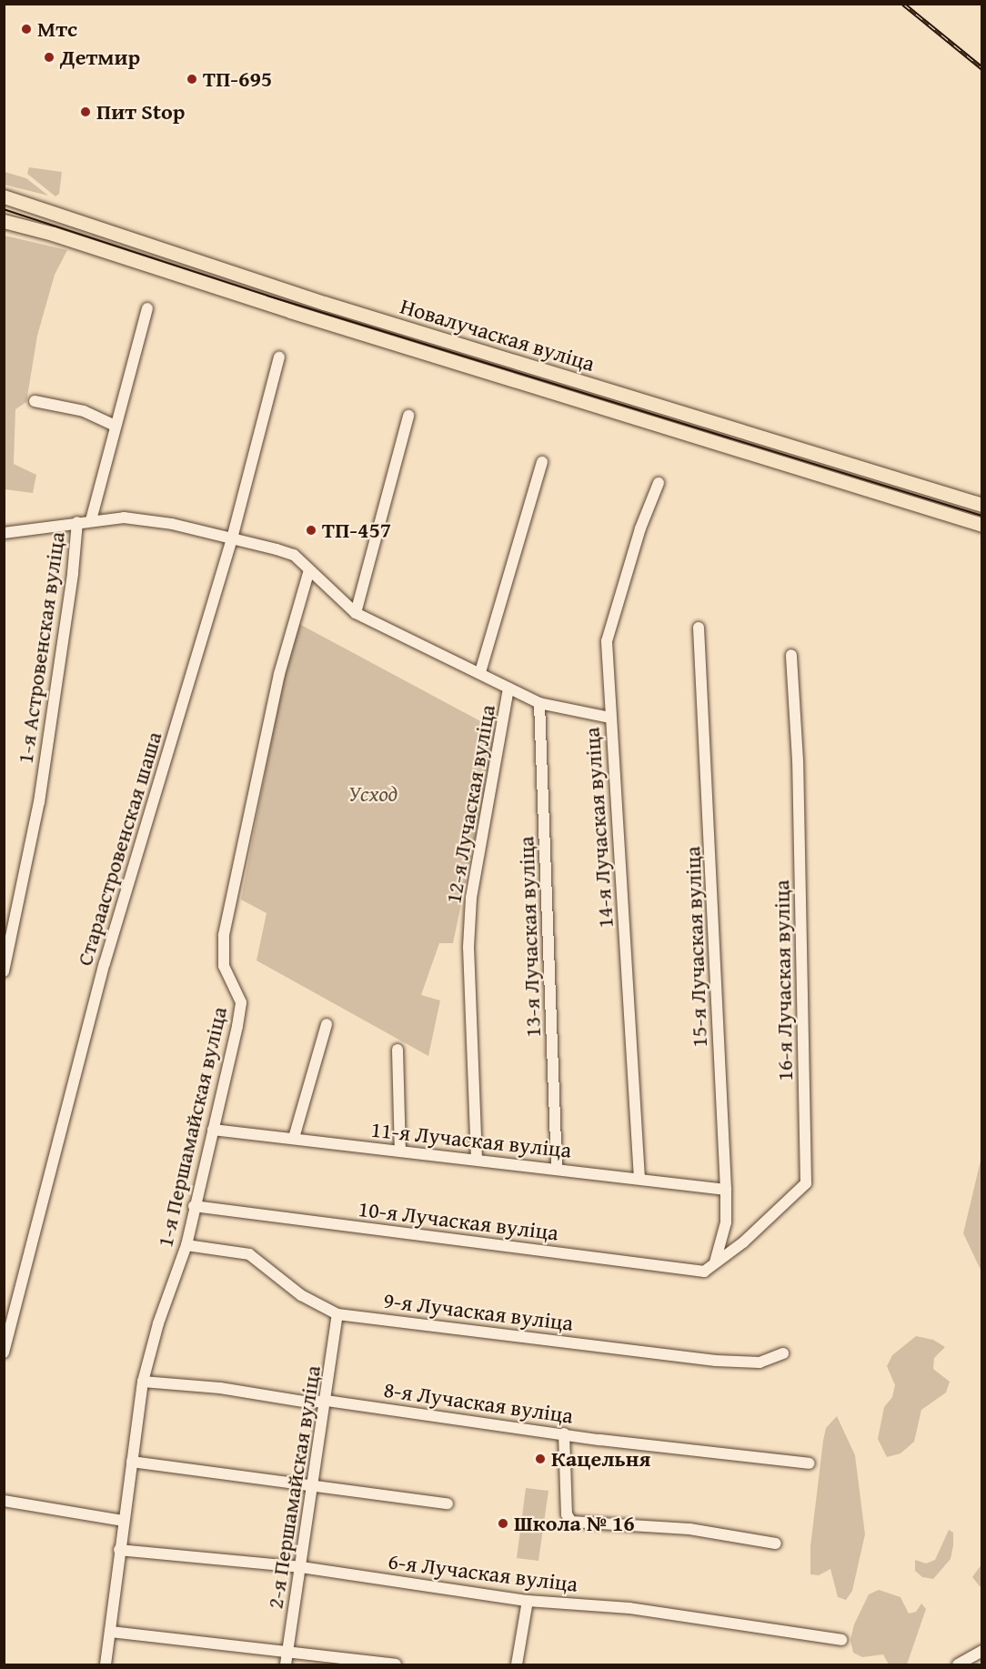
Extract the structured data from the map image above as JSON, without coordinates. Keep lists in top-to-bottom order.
{
  "streets": {
    "main road": ["Новалучаская вуліца"],
    "street": [
      "1-я Астровенская вуліца",
      "12-я Лучаская вуліца",
      "14-я Лучаская вуліца",
      "Стараастровенская шаша",
      "13-я Лучаская вуліца",
      "15-я Лучаская вуліца",
      "16-я Лучаская вуліца",
      "1-я Першамайская вуліца",
      "11-я Лучаская вуліца",
      "10-я Лучаская вуліца",
      "9-я Лучаская вуліца",
      "8-я Лучаская вуліца",
      "2-я Першамайская вуліца",
      "6-я Лучаская вуліца"
    ]
  },
  "crossings": [
    ["1-я Астровенская вуліца", "12-я Лучаская вуліца"],
    ["12-я Лучаская вуліца", "Стараастровенская шаша"],
    ["12-я Лучаская вуліца", "1-я Першамайская вуліца"],
    ["12-я Лучаская вуліца", "11-я Лучаская вуліца"],
    ["14-я Лучаская вуліца", "11-я Лучаская вуліца"],
    ["13-я Лучаская вуліца", "11-я Лучаская вуліца"],
    ["15-я Лучаская вуліца", "16-я Лучаская вуліца"],
    ["15-я Лучаская вуліца", "11-я Лучаская вуліца"],
    ["15-я Лучаская вуліца", "10-я Лучаская вуліца"],
    ["16-я Лучаская вуліца", "10-я Лучаская вуліца"],
    ["1-я Першамайская вуліца", "11-я Лучаская вуліца"],
    ["1-я Першамайская вуліца", "10-я Лучаская вуліца"],
    ["1-я Першамайская вуліца", "9-я Лучаская вуліца"],
    ["1-я Першамайская вуліца", "8-я Лучаская вуліца"],
    ["1-я Першамайская вуліца", "6-я Лучаская вуліца"],
    ["9-я Лучаская вуліца", "2-я Першамайская вуліца"],
    ["8-я Лучаская вуліца", "2-я Першамайская вуліца"],
    ["2-я Першамайская вуліца", "6-я Лучаская вуліца"]
  ],
  "parks": ["Усход"],
  "places": [
    "Мтс",
    "Детмир",
    "ТП-695",
    "Пит Stop",
    "ТП-457",
    "Кацельня",
    "Школа № 16"
  ]
}
